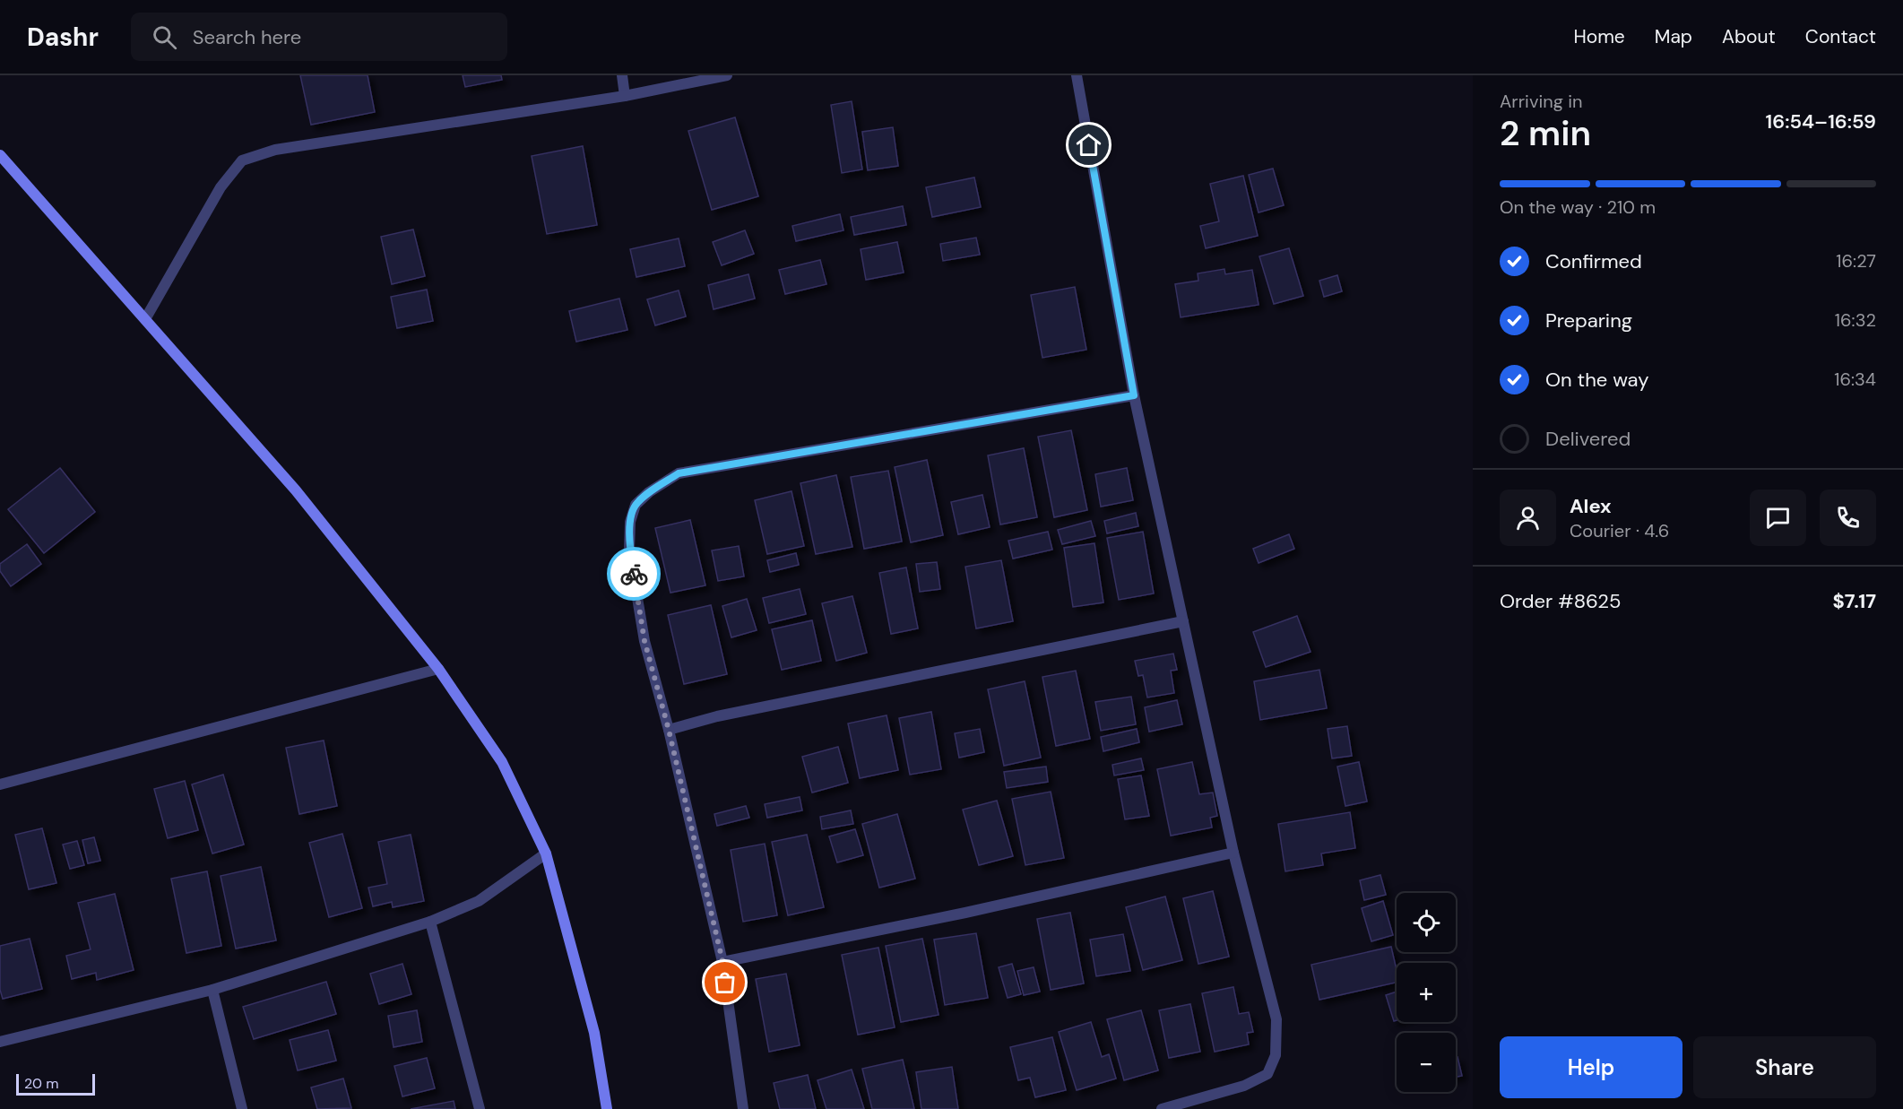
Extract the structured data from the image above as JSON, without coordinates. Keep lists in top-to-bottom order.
{
  "scale_bar": "20 m",
  "page": {
    "header": "Dashr",
    "search": "Search here",
    "nav": [
      "Home",
      "Map",
      "About",
      "Contact"
    ],
    "heading": ["2 min", "Arriving in", "16:54–16:59"],
    "panel": [
      "Alex",
      "Courier · 4.6",
      "Order #8625",
      "$7.17"
    ],
    "bar": "On the way · 210 m",
    "list": [
      ["Confirmed", "16:27"],
      ["Preparing", "16:32"],
      ["On the way", "16:34"],
      "Delivered"
    ],
    "map_buttons": ["+", "−"],
    "buttons": ["Help", "Share"],
    "scale": "20 m"
  }
}
